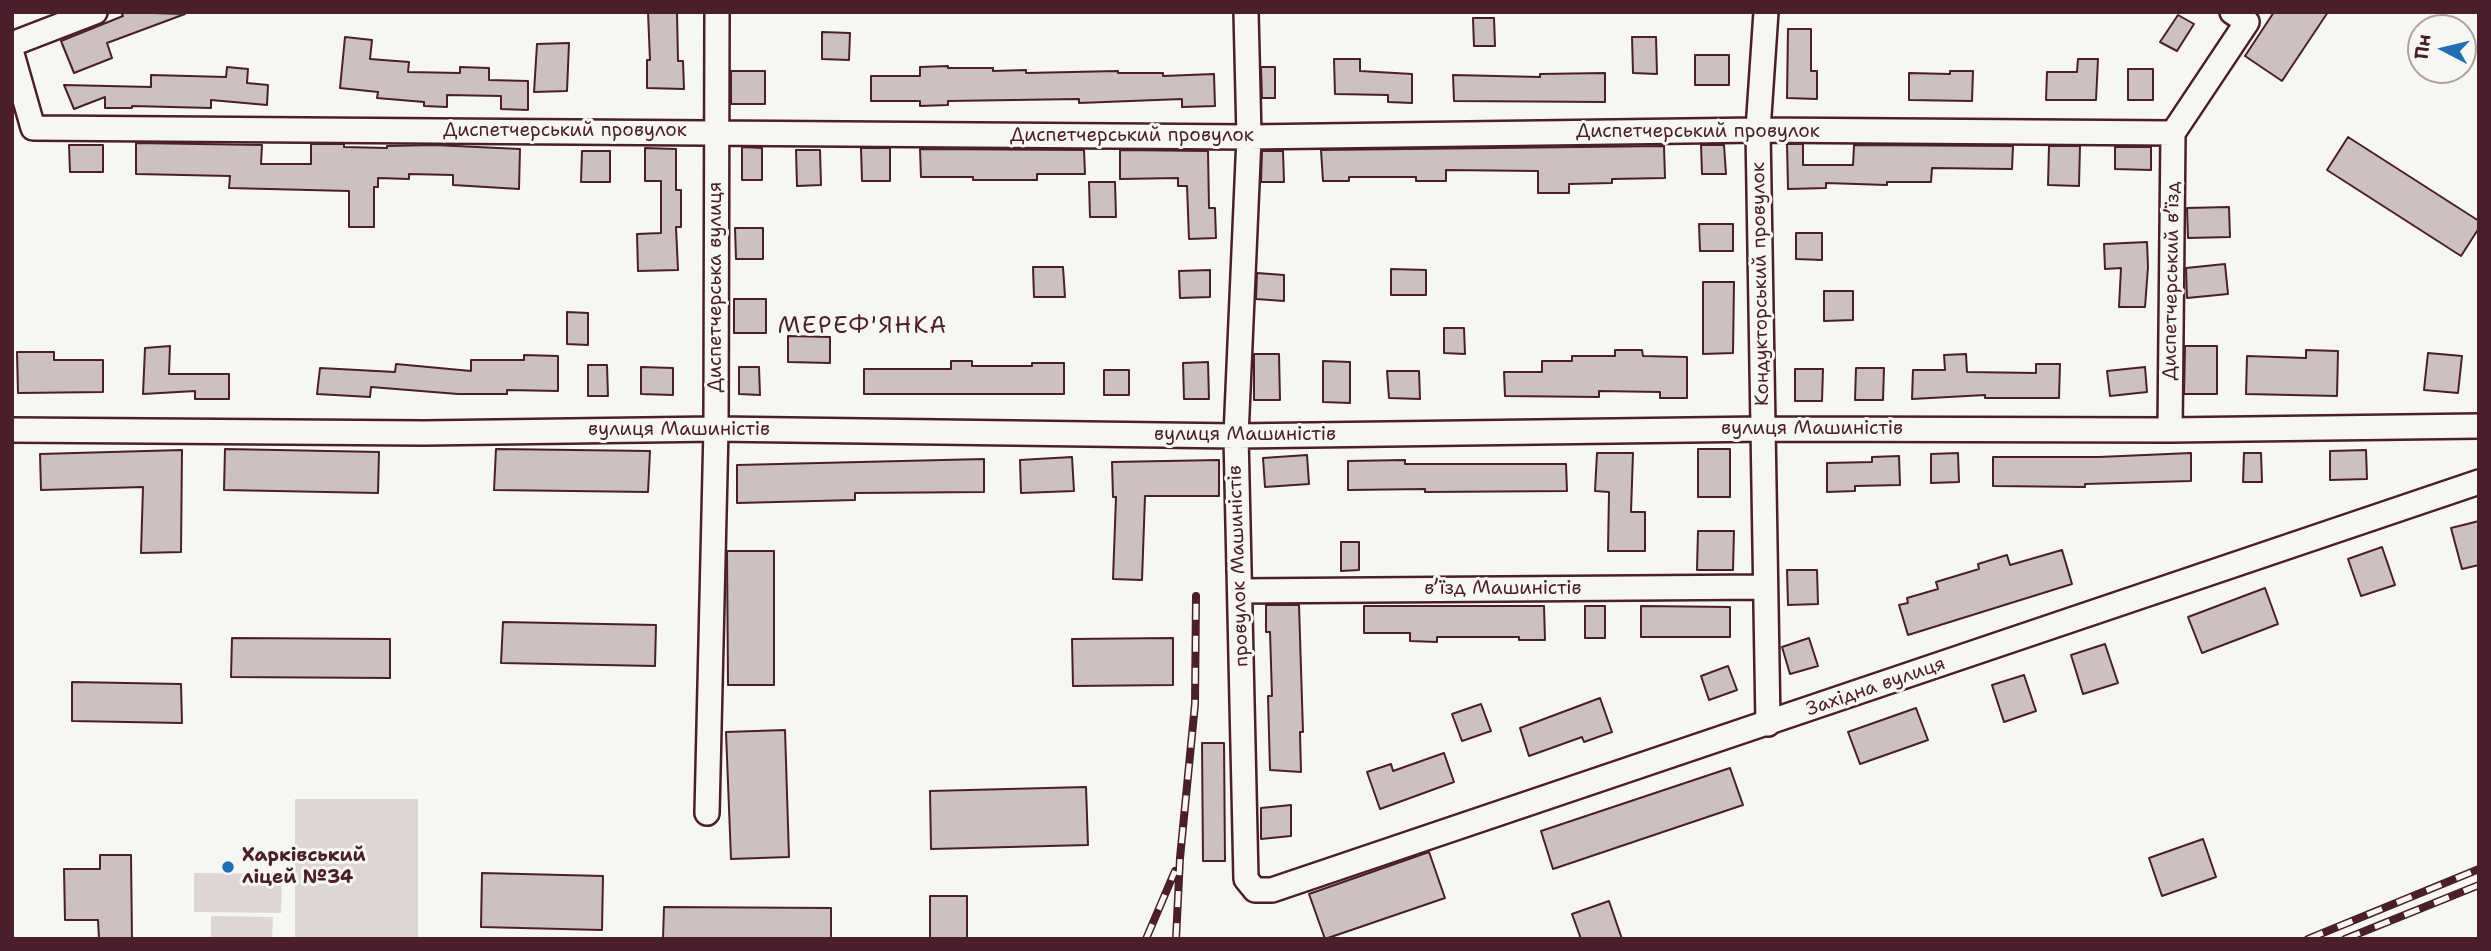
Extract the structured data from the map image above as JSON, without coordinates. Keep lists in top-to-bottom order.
{
  "streets": {
    "street": [
      "Диспетчерський провулок",
      "Диспетчерський в’їзд",
      "Кондукторський провулок",
      "Диспетчерська вулиця",
      "вулиця Машиністів",
      "провулок Машиністів",
      "в’їзд Машиністів",
      "Західна вулиця"
    ]
  },
  "crossings": [
    ["Диспетчерський провулок", "Диспетчерський в’їзд"],
    ["Диспетчерський провулок", "Кондукторський провулок"],
    ["Диспетчерський провулок", "Диспетчерська вулиця"],
    ["Диспетчерський провулок", "провулок Машиністів"],
    ["Диспетчерський в’їзд", "вулиця Машиністів"],
    ["Кондукторський провулок", "вулиця Машиністів"],
    ["Кондукторський провулок", "в’їзд Машиністів"],
    ["Кондукторський провулок", "Західна вулиця"],
    ["Диспетчерська вулиця", "вулиця Машиністів"],
    ["вулиця Машиністів", "провулок Машиністів"],
    ["провулок Машиністів", "в’їзд Машиністів"],
    ["провулок Машиністів", "Західна вулиця"]
  ],
  "districts": ["МЕРЕФ'ЯНКА"],
  "places": ["Харківський ліцей №34"],
  "north": "left"
}
